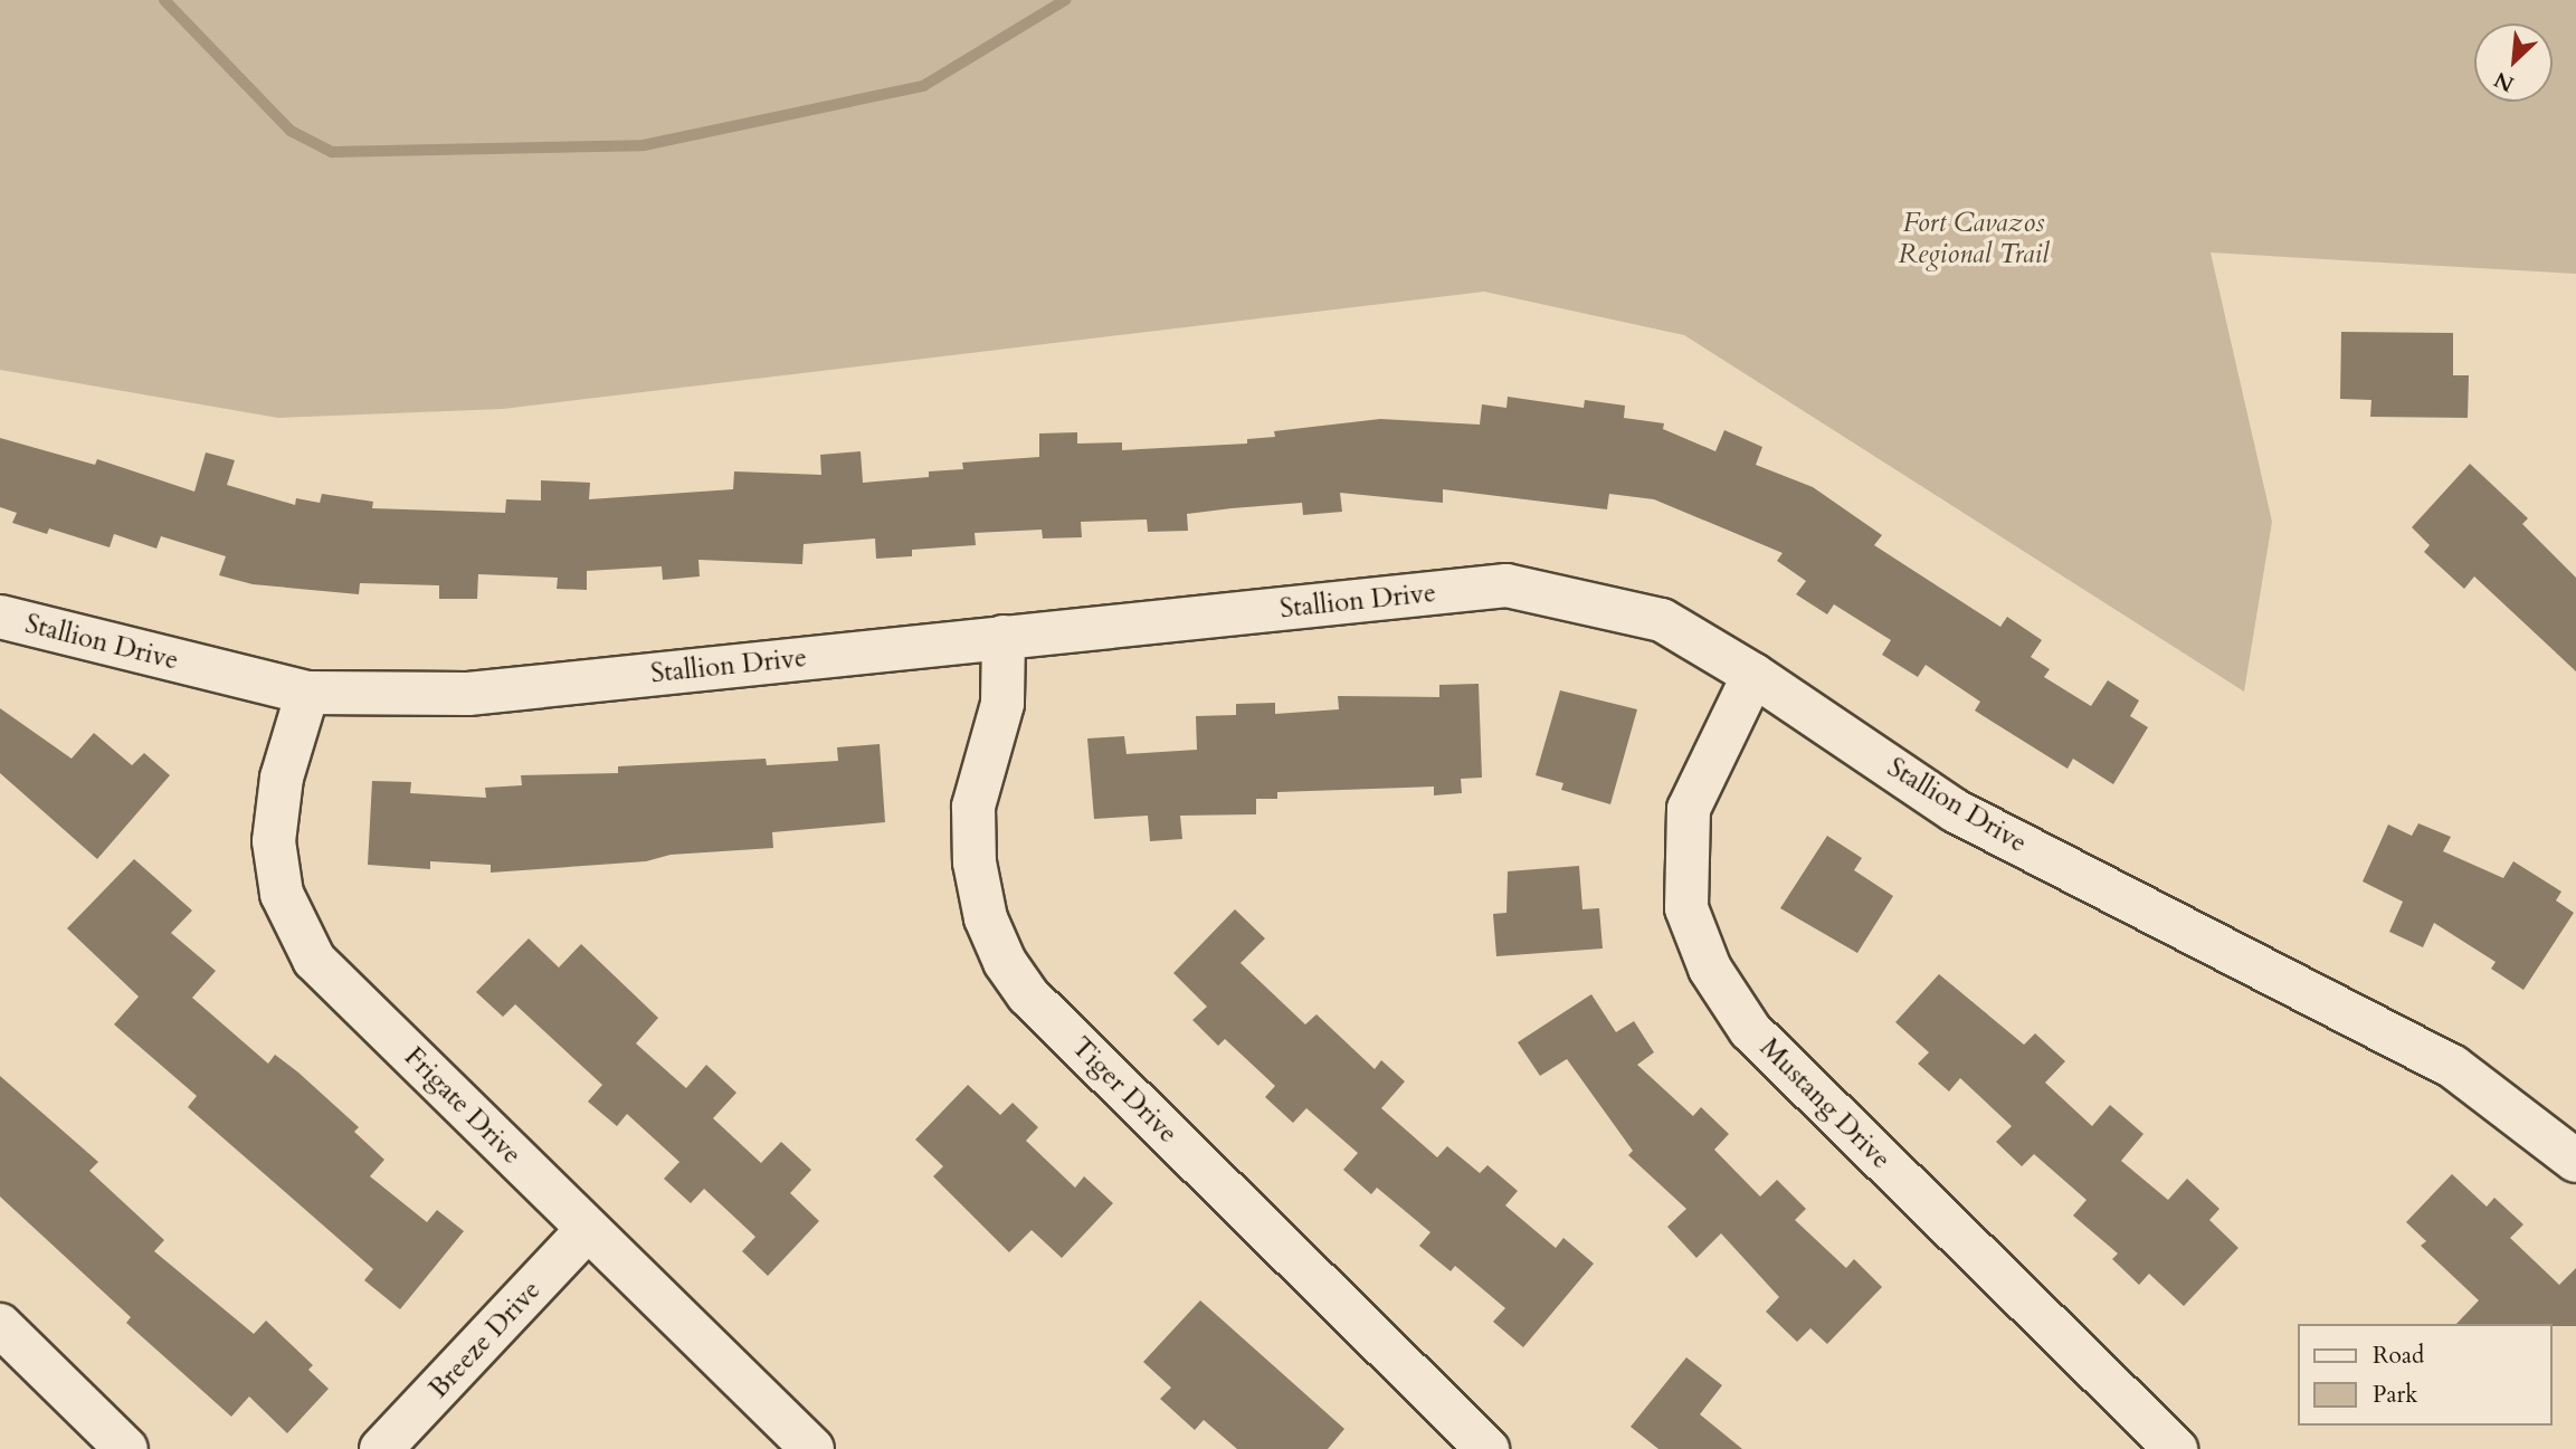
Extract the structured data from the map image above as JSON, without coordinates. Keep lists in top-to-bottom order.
{
  "streets": {
    "street": [
      "Stallion Drive",
      "Tiger Drive",
      "Mustang Drive",
      "Frigate Drive",
      "Breeze Drive"
    ]
  },
  "crossings": [
    ["Stallion Drive", "Tiger Drive"],
    ["Stallion Drive", "Mustang Drive"],
    ["Stallion Drive", "Frigate Drive"],
    ["Frigate Drive", "Breeze Drive"]
  ],
  "parks": ["Fort Cavazos Regional Trail"],
  "legend": ["Road", "Park"],
  "north": "bottom left"
}
